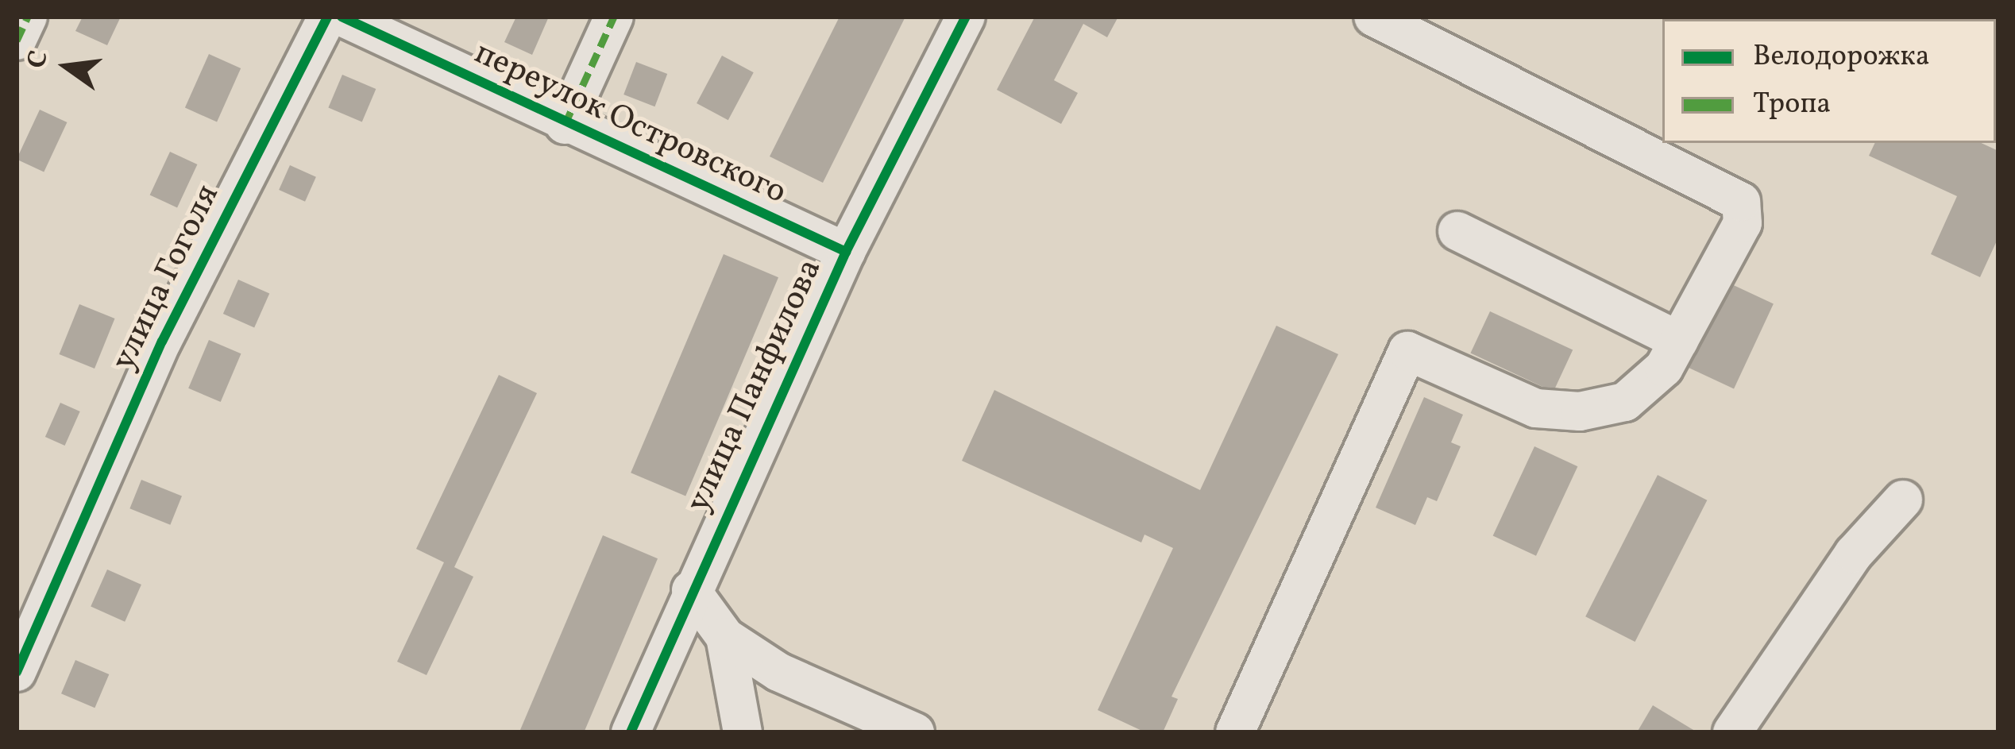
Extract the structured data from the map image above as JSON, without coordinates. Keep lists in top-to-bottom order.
{
  "streets": {
    "street": ["переулок Островского", "улица Гоголя", "улица Панфилова"]
  },
  "crossings": [
    ["переулок Островского", "улица Панфилова"]
  ],
  "legend": ["Велодорожка", "Тропа"],
  "north": "left"
}
